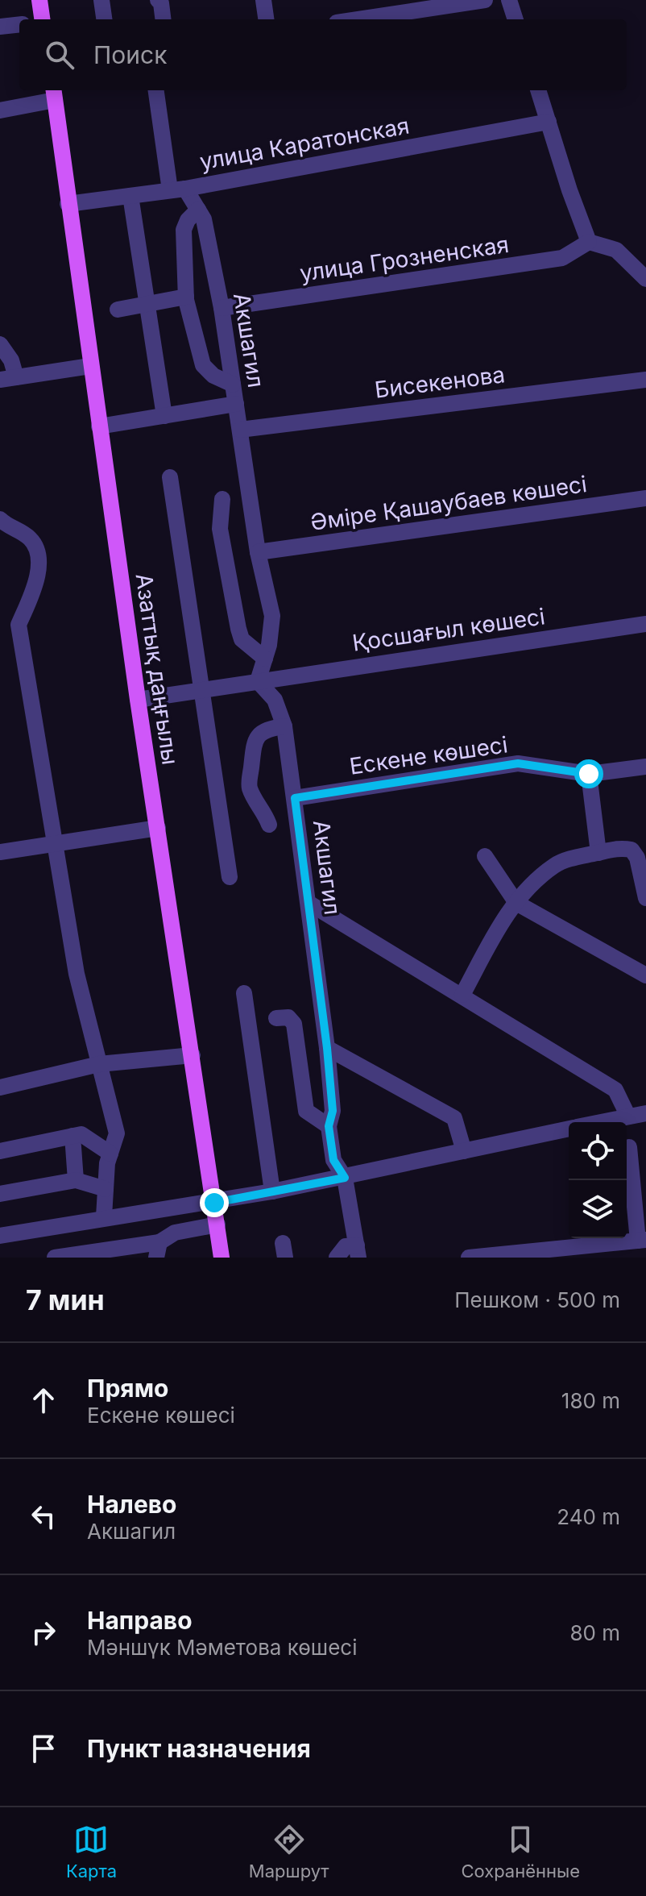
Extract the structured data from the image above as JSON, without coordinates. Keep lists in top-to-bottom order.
{
  "streets": {
    "main road": ["Азаттық даңғылы"],
    "street": [
      "улица Каратонская",
      "улица Грозненская",
      "Акшагил",
      "Бисекенова",
      "Әміре Қашаубаев көшесі",
      "Қосшағыл көшесі",
      "Ескене көшесі"
    ]
  },
  "crossings": [
    ["улица Каратонская", "Акшагил"],
    ["улица Каратонская", "Азаттық даңғылы"],
    ["улица Грозненская", "Акшагил"],
    ["Акшагил", "Бисекенова"],
    ["Акшагил", "Әміре Қашаубаев көшесі"],
    ["Акшагил", "Қосшағыл көшесі"],
    ["Акшагил", "Ескене көшесі"],
    ["Қосшағыл көшесі", "Азаттық даңғылы"]
  ],
  "page": {
    "search": "Поиск",
    "heading": ["7 мин", "Пешком · 500 m"],
    "list": [
      ["Прямо", "Ескене көшесі", "180 m"],
      ["Налево", "Акшагил", "240 m"],
      ["Направо", "Мәншүк Мәметова көшесі", "80 m"],
      "Пункт назначения"
    ],
    "nav": ["Карта", "Маршрут", "Сохранённые"]
  }
}
